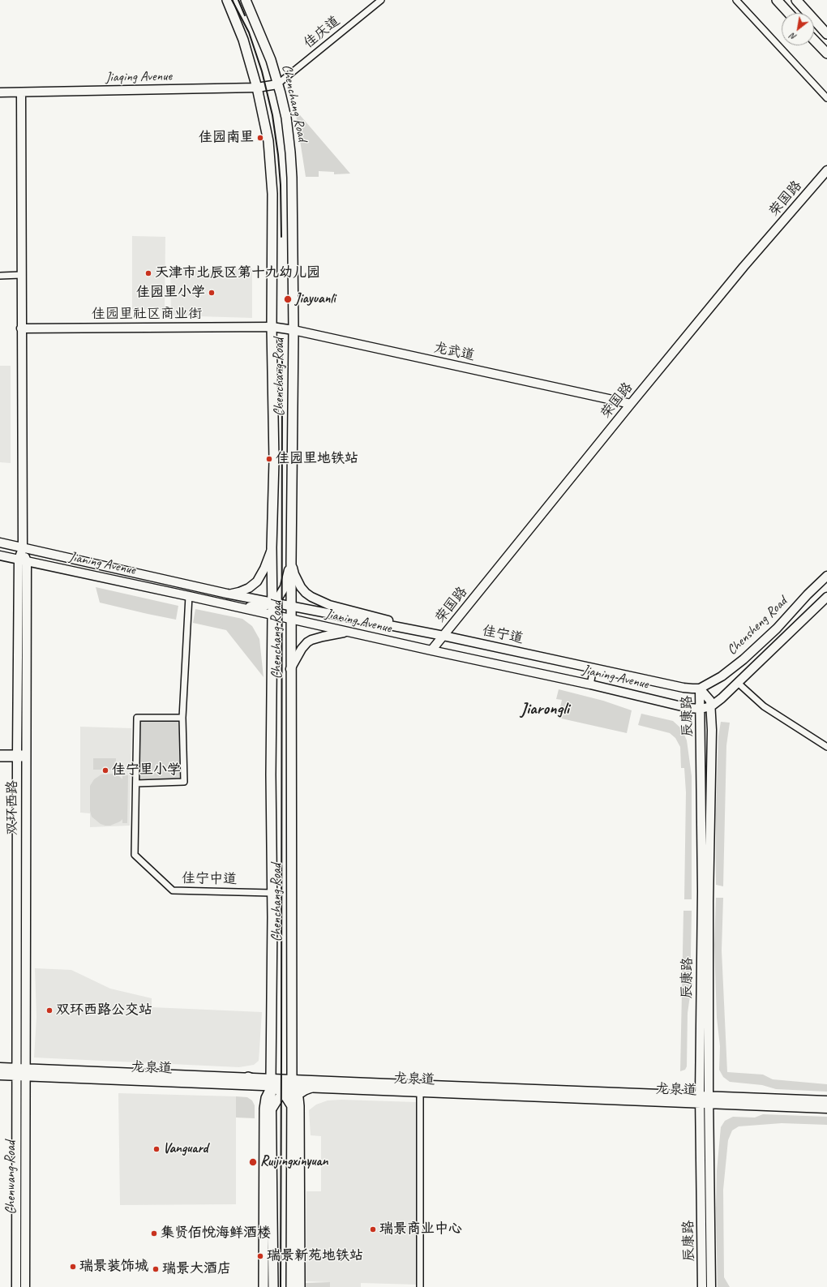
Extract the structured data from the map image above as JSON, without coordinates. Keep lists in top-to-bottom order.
{
  "streets": {
    "main road": ["Chenchang Road"],
    "street": [
      "佳庆道",
      "Jiaqing Avenue",
      "荣国路",
      "佳园里社区商业街",
      "龙武道",
      "Jianing Avenue",
      "Chensheng Road",
      "佳宁道",
      "辰康路",
      "双环西路",
      "佳宁中道",
      "龙泉道",
      "Chenwang Road"
    ]
  },
  "crossings": [
    ["佳庆道", "Jiaqing Avenue"],
    ["佳庆道", "Chenchang Road"],
    ["Jiaqing Avenue", "Chenchang Road"],
    ["Chenchang Road", "佳园里社区商业街"],
    ["Chenchang Road", "龙武道"],
    ["Chenchang Road", "Jianing Avenue"],
    ["Chenchang Road", "佳宁中道"],
    ["Chenchang Road", "龙泉道"],
    ["荣国路", "龙武道"],
    ["荣国路", "Jianing Avenue"],
    ["荣国路", "佳宁道"],
    ["佳园里社区商业街", "龙武道"],
    ["Jianing Avenue", "Chensheng Road"],
    ["Jianing Avenue", "佳宁道"],
    ["Jianing Avenue", "辰康路"],
    ["Jianing Avenue", "双环西路"],
    ["Chensheng Road", "佳宁道"],
    ["Chensheng Road", "辰康路"],
    ["佳宁道", "辰康路"],
    ["辰康路", "龙泉道"],
    ["双环西路", "龙泉道"],
    ["双环西路", "Chenwang Road"],
    ["龙泉道", "Chenwang Road"]
  ],
  "districts": ["Jiarongli"],
  "places": [
    "佳园南里",
    "天津市北辰区第十九幼儿园",
    "佳园里小学",
    "Jiayuanli",
    "佳园里地铁站",
    "佳宁里小学",
    "双环西路公交站",
    "Vanguard",
    "Ruijingxinyuan",
    "瑞景商业中心",
    "集贤佰悦海鲜酒楼",
    "瑞景新苑地铁站",
    "瑞景装饰城",
    "瑞景大酒店"
  ],
  "north": "bottom left"
}
